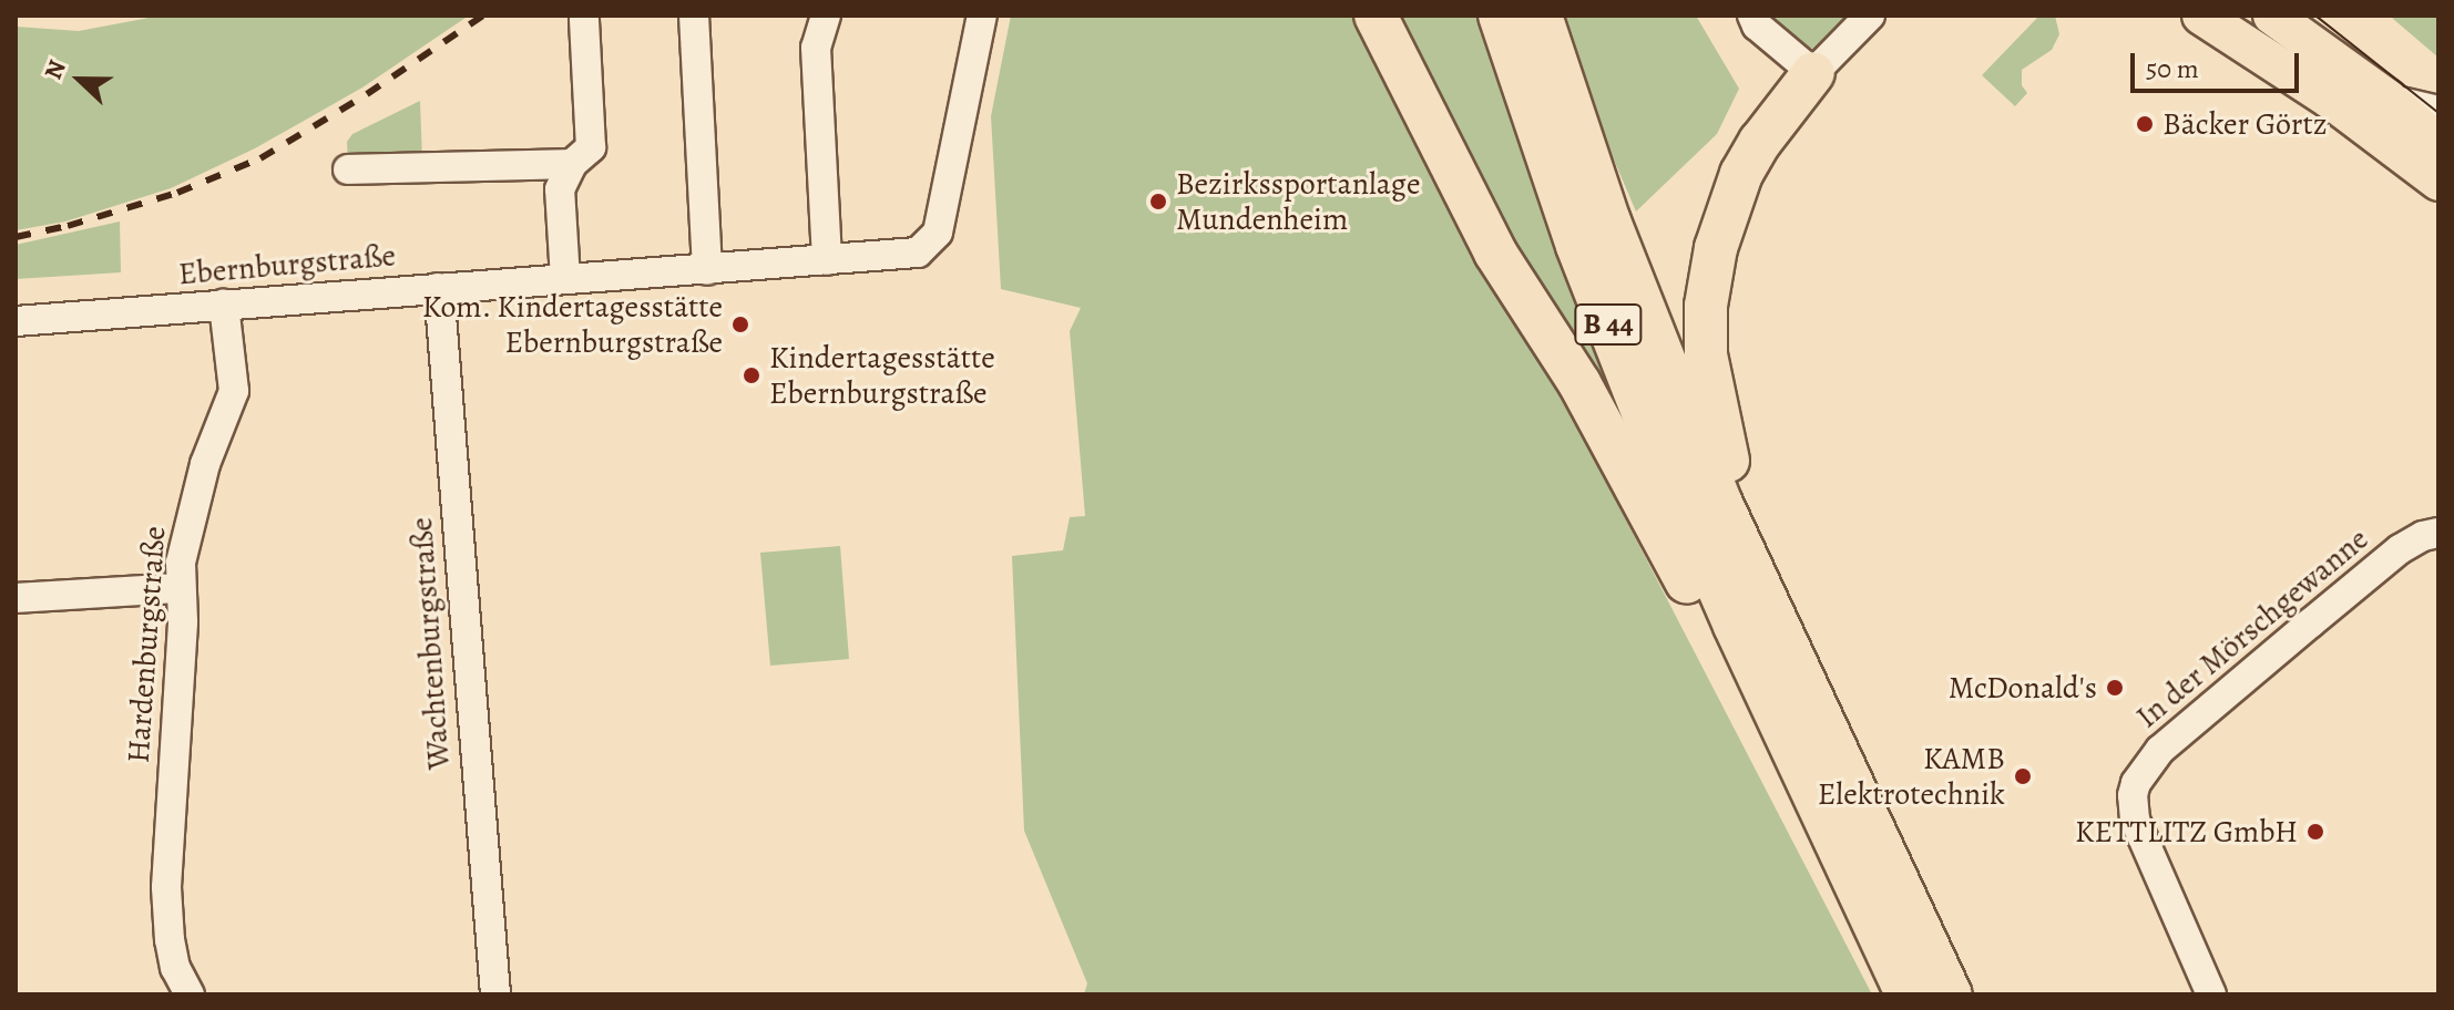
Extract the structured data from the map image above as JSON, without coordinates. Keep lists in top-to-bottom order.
{
  "streets": {
    "highway": ["B 44"],
    "street": [
      "Ebernburgstraße",
      "In der Mörschgewanne",
      "Wachtenburgstraße",
      "Hardenburgstraße"
    ]
  },
  "crossings": [
    ["Ebernburgstraße", "Wachtenburgstraße"],
    ["Ebernburgstraße", "Hardenburgstraße"]
  ],
  "places": [
    "Bäcker Görtz",
    "Bezirkssportanlage Mundenheim",
    "Kom. Kindertagesstätte Ebernburgstraße",
    "Kindertagesstätte Ebernburgstraße",
    "McDonald's",
    "KAMB Elektrotechnik",
    "KETTLITZ GmbH"
  ],
  "scale_bar": "50 m",
  "north": "left"
}
